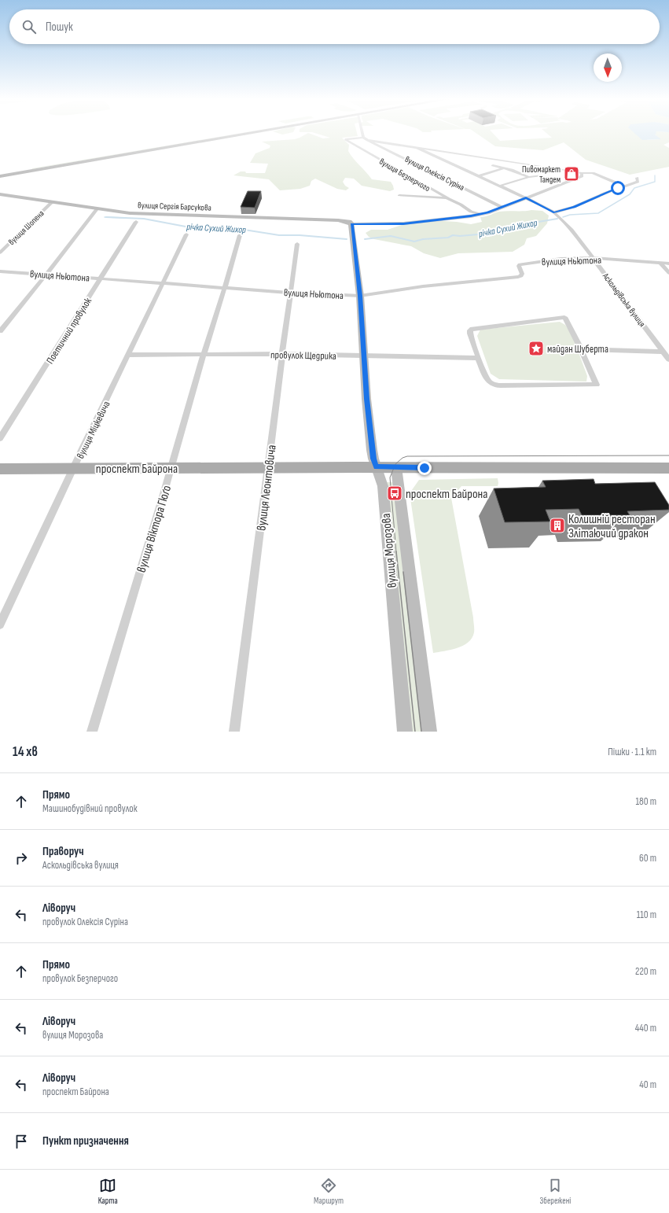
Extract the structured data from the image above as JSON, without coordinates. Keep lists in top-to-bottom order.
{
  "streets": {
    "main road": ["вулиця Сергія Барсукова", "проспект Байрона", "вулиця Морозова"],
    "street": [
      "вулиця Олексія Суріна",
      "вулиця Безперчого",
      "вулиця Шопена",
      "вулиця Ньютона",
      "Аскольдівська вулиця",
      "Поетичний провулок",
      "провулок Щедрика",
      "вулиця Міцкевича",
      "вулиця Леонтовича",
      "вулиця Віктора Гюґо"
    ]
  },
  "crossings": [
    ["вулиця Олексія Суріна", "вулиця Безперчого"],
    ["вулиця Сергія Барсукова", "вулиця Шопена"],
    ["вулиця Сергія Барсукова", "вулиця Морозова"],
    ["вулиця Ньютона", "Аскольдівська вулиця"],
    ["вулиця Ньютона", "Поетичний провулок"],
    ["вулиця Ньютона", "вулиця Міцкевича"],
    ["вулиця Ньютона", "вулиця Леонтовича"],
    ["вулиця Ньютона", "вулиця Віктора Гюґо"],
    ["вулиця Ньютона", "вулиця Морозова"],
    ["провулок Щедрика", "вулиця Міцкевича"],
    ["провулок Щедрика", "вулиця Леонтовича"],
    ["провулок Щедрика", "вулиця Віктора Гюґо"],
    ["провулок Щедрика", "вулиця Морозова"],
    ["вулиця Міцкевича", "проспект Байрона"],
    ["проспект Байрона", "вулиця Леонтовича"],
    ["проспект Байрона", "вулиця Віктора Гюґо"],
    ["проспект Байрона", "вулиця Морозова"]
  ],
  "water": ["річка Сухий Жихор"],
  "places": {
    "shop": ["Пивомаркет Тандем"],
    "place": ["майдан Шуберта"],
    "bus stop": ["проспект Байрона"],
    "building": ["Колишній ресторан Злітаючий дракон"]
  },
  "north": "bottom",
  "page": {
    "search": "Пошук",
    "heading": ["14 хв", "Пішки · 1.1 km"],
    "list": [
      ["Прямо", "Машинобудівний провулок", "180 m"],
      ["Праворуч", "Аскольдівська вулиця", "60 m"],
      ["Ліворуч", "провулок Олексія Суріна", "110 m"],
      ["Прямо", "провулок Безперчого", "220 m"],
      ["Ліворуч", "вулиця Морозова", "440 m"],
      ["Ліворуч", "проспект Байрона", "40 m"],
      "Пункт призначення"
    ],
    "nav": ["Карта", "Маршрут", "Збережені"]
  }
}
